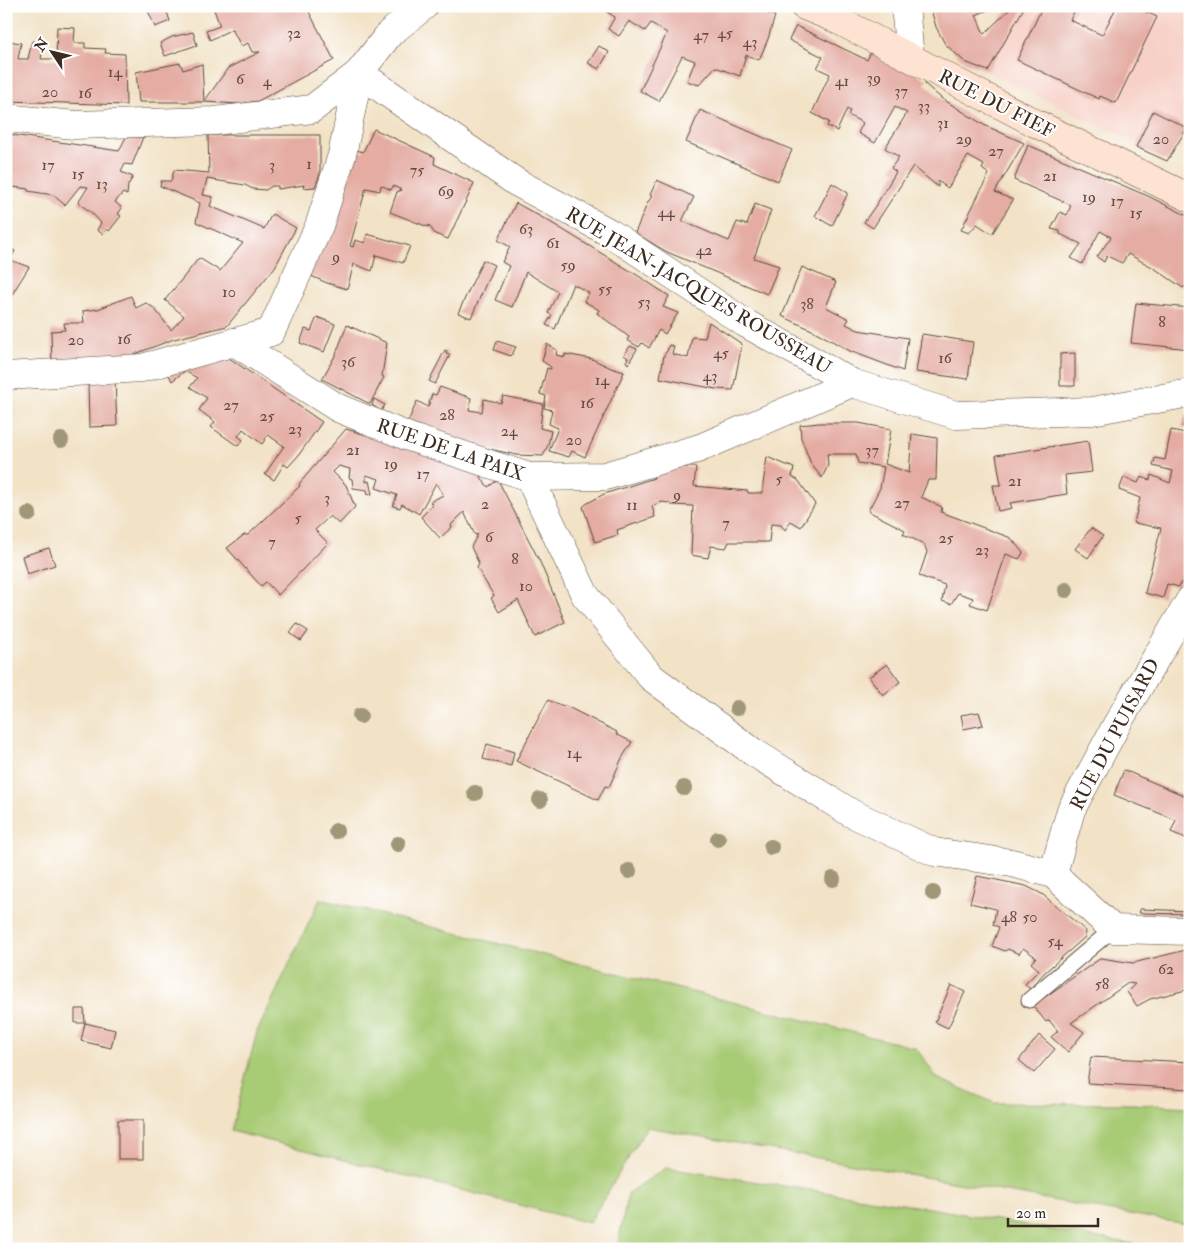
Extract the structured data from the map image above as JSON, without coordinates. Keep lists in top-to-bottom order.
{
  "streets": {
    "street": [
      "RUE DU FIEF",
      "RUE JEAN-JACQUES ROUSSEAU",
      "RUE DE LA PAIX",
      "RUE DU PUISARD"
    ]
  },
  "crossings": [
    ["RUE JEAN-JACQUES ROUSSEAU", "RUE DE LA PAIX"]
  ],
  "house_numbers": [
    "32",
    "45",
    "47",
    "43",
    "14",
    "39",
    "6",
    "4",
    "41",
    "37",
    "20",
    "16",
    "33",
    "31",
    "29",
    "20",
    "27",
    "1",
    "17",
    "3",
    "75",
    "15",
    "21",
    "13",
    "69",
    "19",
    "17",
    "44",
    "15",
    "63",
    "61",
    "42",
    "9",
    "59",
    "55",
    "10",
    "53",
    "38",
    "8",
    "16",
    "20",
    "45",
    "16",
    "36",
    "43",
    "14",
    "16",
    "27",
    "28",
    "25",
    "23",
    "24",
    "20",
    "21",
    "37",
    "19",
    "17",
    "5",
    "21",
    "9",
    "3",
    "27",
    "2",
    "11",
    "5",
    "7",
    "6",
    "25",
    "7",
    "23",
    "8",
    "10",
    "14",
    "48",
    "50",
    "54",
    "62",
    "58"
  ],
  "scale_bar": "20 m",
  "north": "top left"
}
